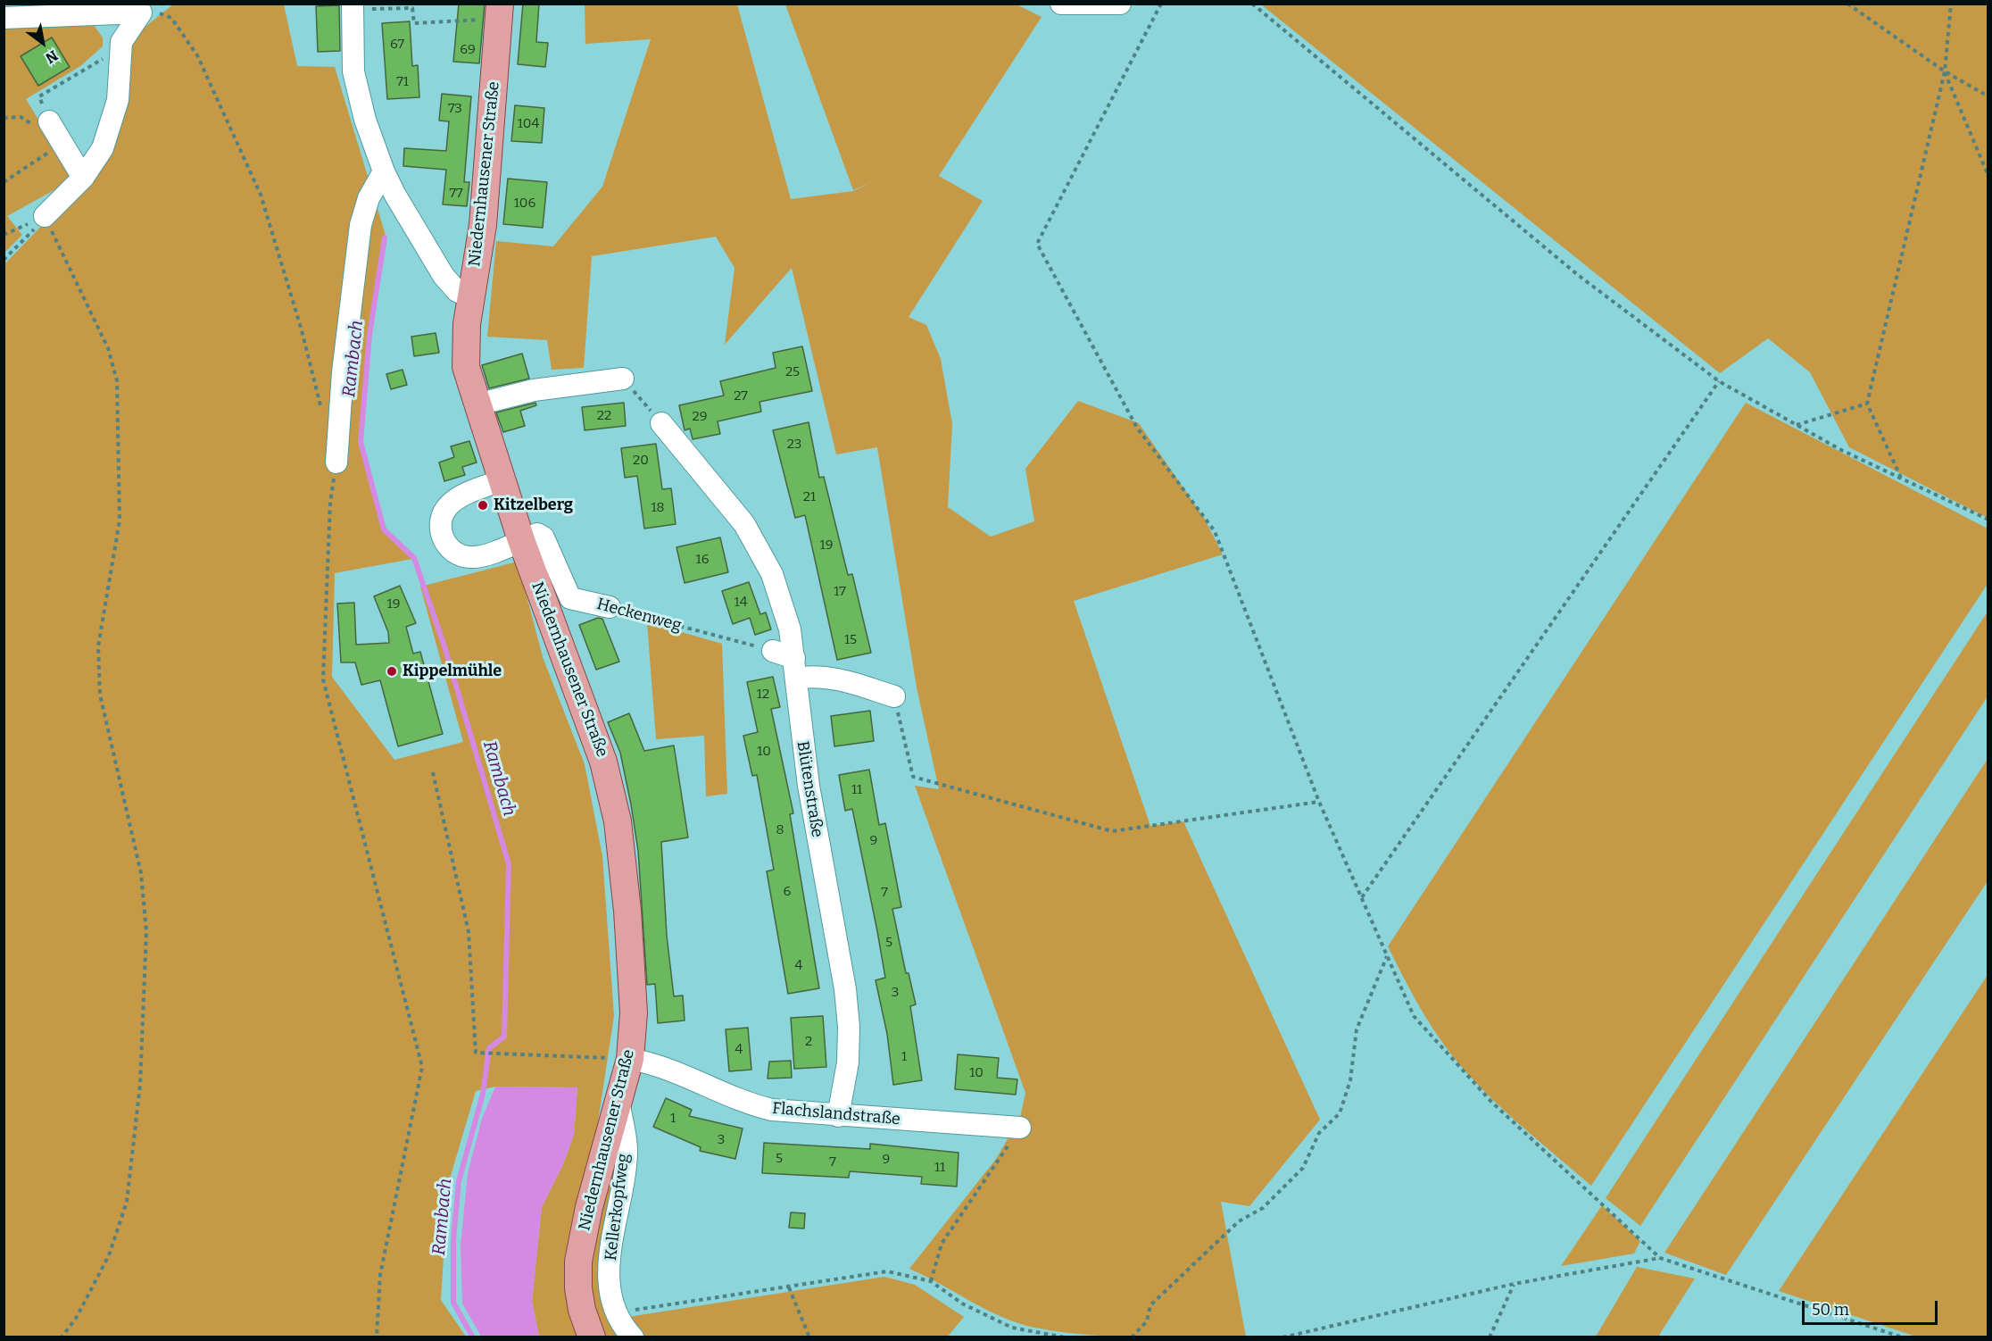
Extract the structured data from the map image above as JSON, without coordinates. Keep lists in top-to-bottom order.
{
  "streets": {
    "main road": ["Niedernhausener Straße"],
    "street": [
      "Heckenweg",
      "Blütenstraße",
      "Flachslandstraße",
      "Kellerkopfweg"
    ]
  },
  "crossings": [
    ["Niedernhausener Straße", "Heckenweg"],
    ["Niedernhausener Straße", "Flachslandstraße"],
    ["Niedernhausener Straße", "Kellerkopfweg"],
    ["Blütenstraße", "Flachslandstraße"]
  ],
  "water": ["Rambach"],
  "places": ["Kitzelberg", "Kippelmühle"],
  "house_numbers": [
    "67",
    "69",
    "71",
    "73",
    "104",
    "77",
    "106",
    "25",
    "27",
    "22",
    "29",
    "23",
    "20",
    "21",
    "18",
    "19",
    "16",
    "17",
    "14",
    "19",
    "15",
    "12",
    "10",
    "11",
    "8",
    "9",
    "6",
    "7",
    "5",
    "4",
    "3",
    "2",
    "4",
    "1",
    "10",
    "1",
    "3",
    "5",
    "9",
    "7",
    "11"
  ],
  "scale_bar": "50 m",
  "north": "bottom right"
}
